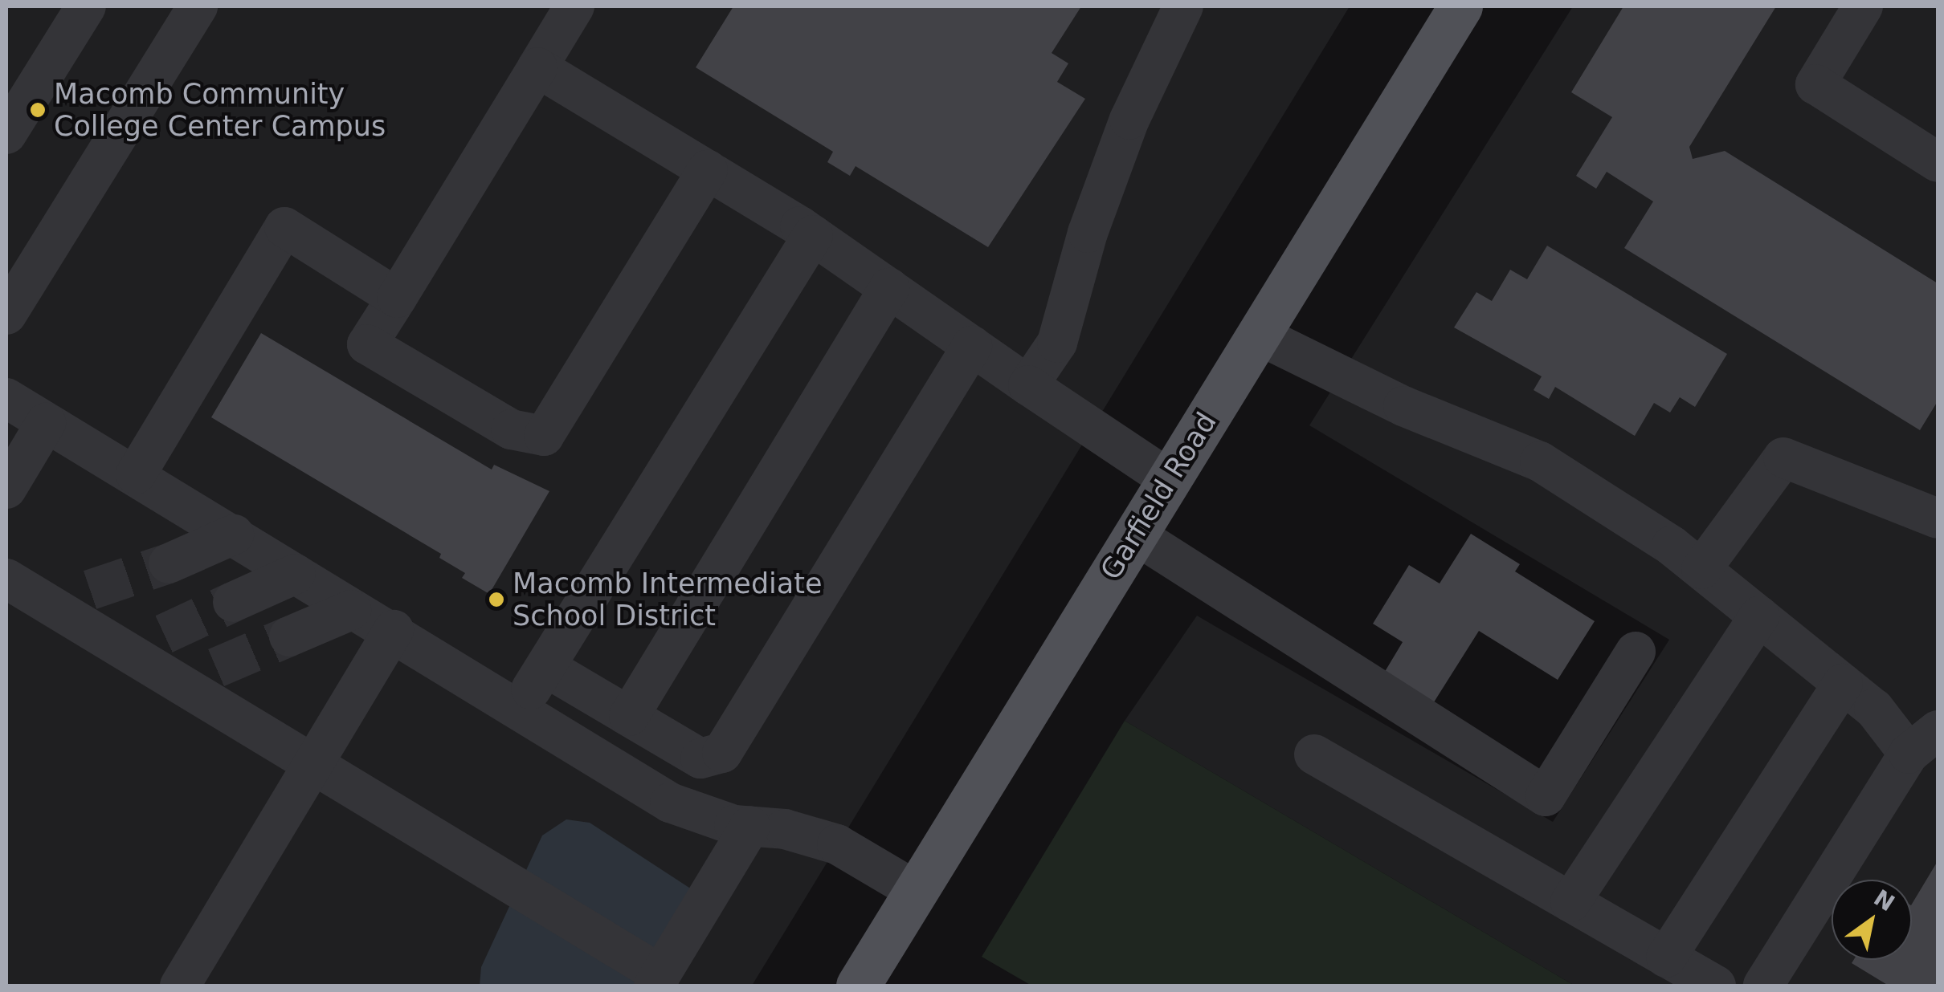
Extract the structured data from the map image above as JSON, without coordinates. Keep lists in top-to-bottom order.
{
  "streets": {
    "main road": ["Garfield Road"]
  },
  "places": ["Macomb Community College Center Campus", "Macomb Intermediate School District"],
  "north": "top right"
}
